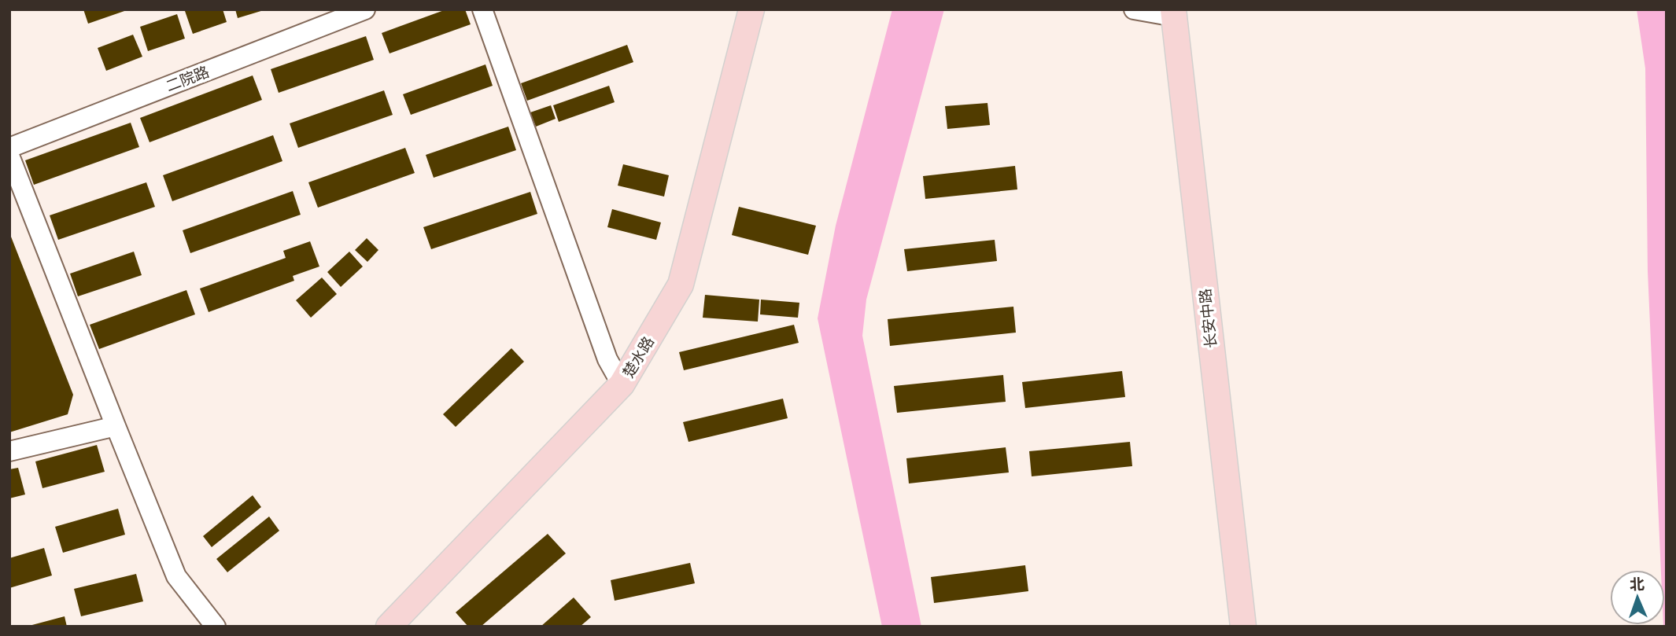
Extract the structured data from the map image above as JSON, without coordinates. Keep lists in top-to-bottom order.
{
  "streets": {
    "main road": ["长安中路", "楚水路"],
    "street": ["二院路"]
  },
  "north": "top"
}
